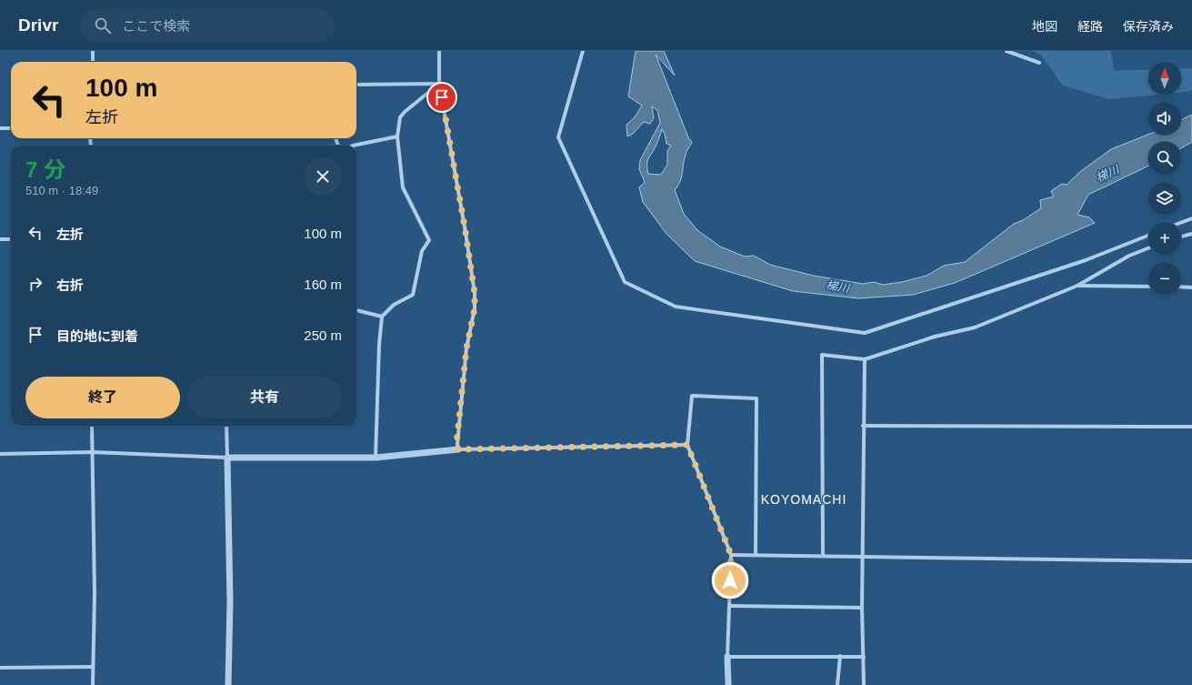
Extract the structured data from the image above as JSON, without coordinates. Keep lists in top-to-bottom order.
{
  "districts": ["KOYOMACHI"],
  "water": ["梯川"],
  "north": "top",
  "page": {
    "header": "Drivr",
    "search": "ここで検索",
    "nav": ["地図", "経路", "保存済み"],
    "map_buttons": ["+", "−"],
    "turn": ["100 m", "左折"],
    "heading": ["7 分", "510 m · 18:49"],
    "list": [
      {
        "name": "左折",
        "value": "100 m"
      },
      {
        "name": "右折",
        "value": "160 m"
      },
      {
        "name": "目的地に到着",
        "value": "250 m"
      }
    ],
    "buttons": ["終了", "共有"]
  }
}
